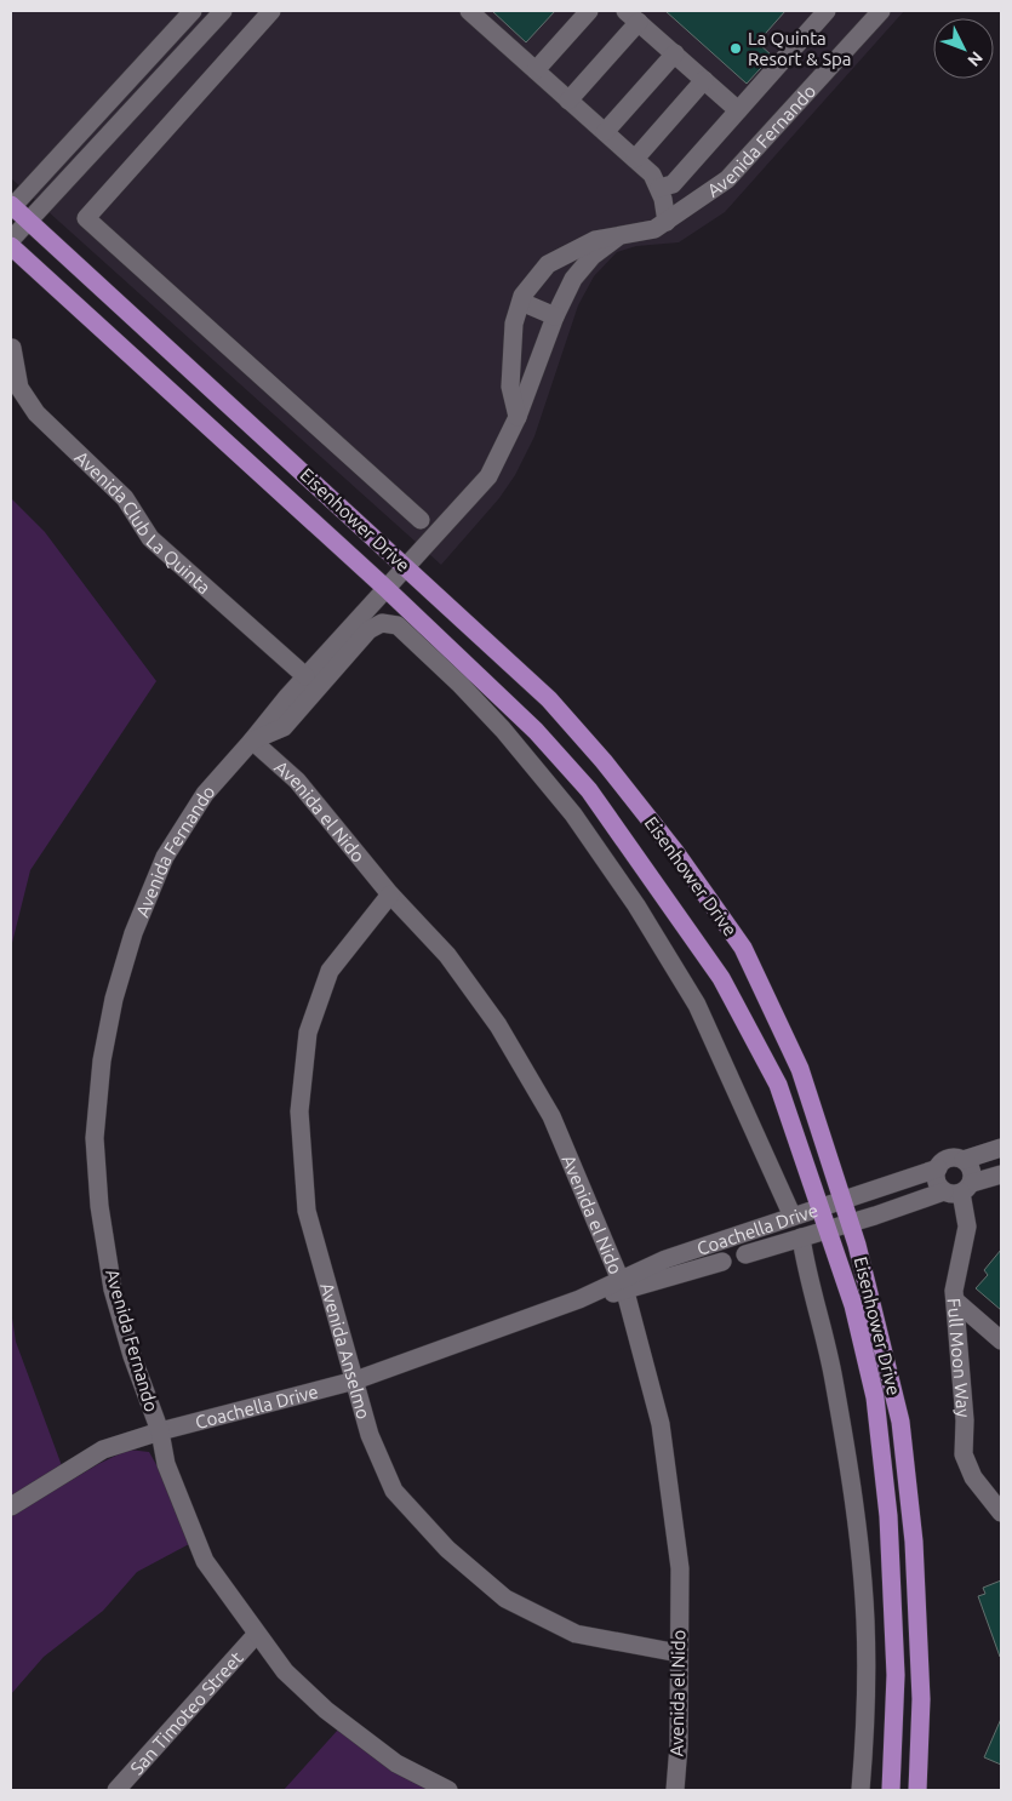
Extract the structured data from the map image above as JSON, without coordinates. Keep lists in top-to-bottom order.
{
  "streets": {
    "main road": ["Eisenhower Drive"],
    "street": [
      "Avenida Fernando",
      "Avenida Club La Quinta",
      "Avenida el Nido",
      "Coachella Drive",
      "Avenida Anselmo",
      "Full Moon Way",
      "San Timoteo Street"
    ]
  },
  "crossings": [
    ["Avenida Fernando", "Eisenhower Drive"],
    ["Avenida Fernando", "Avenida Club La Quinta"],
    ["Avenida Fernando", "Avenida el Nido"],
    ["Avenida Fernando", "Coachella Drive"],
    ["Avenida Fernando", "San Timoteo Street"],
    ["Eisenhower Drive", "Coachella Drive"],
    ["Avenida el Nido", "Coachella Drive"],
    ["Avenida el Nido", "Avenida Anselmo"],
    ["Coachella Drive", "Avenida Anselmo"],
    ["Coachella Drive", "Full Moon Way"]
  ],
  "places": ["La Quinta Resort & Spa"],
  "north": "bottom right"
}
